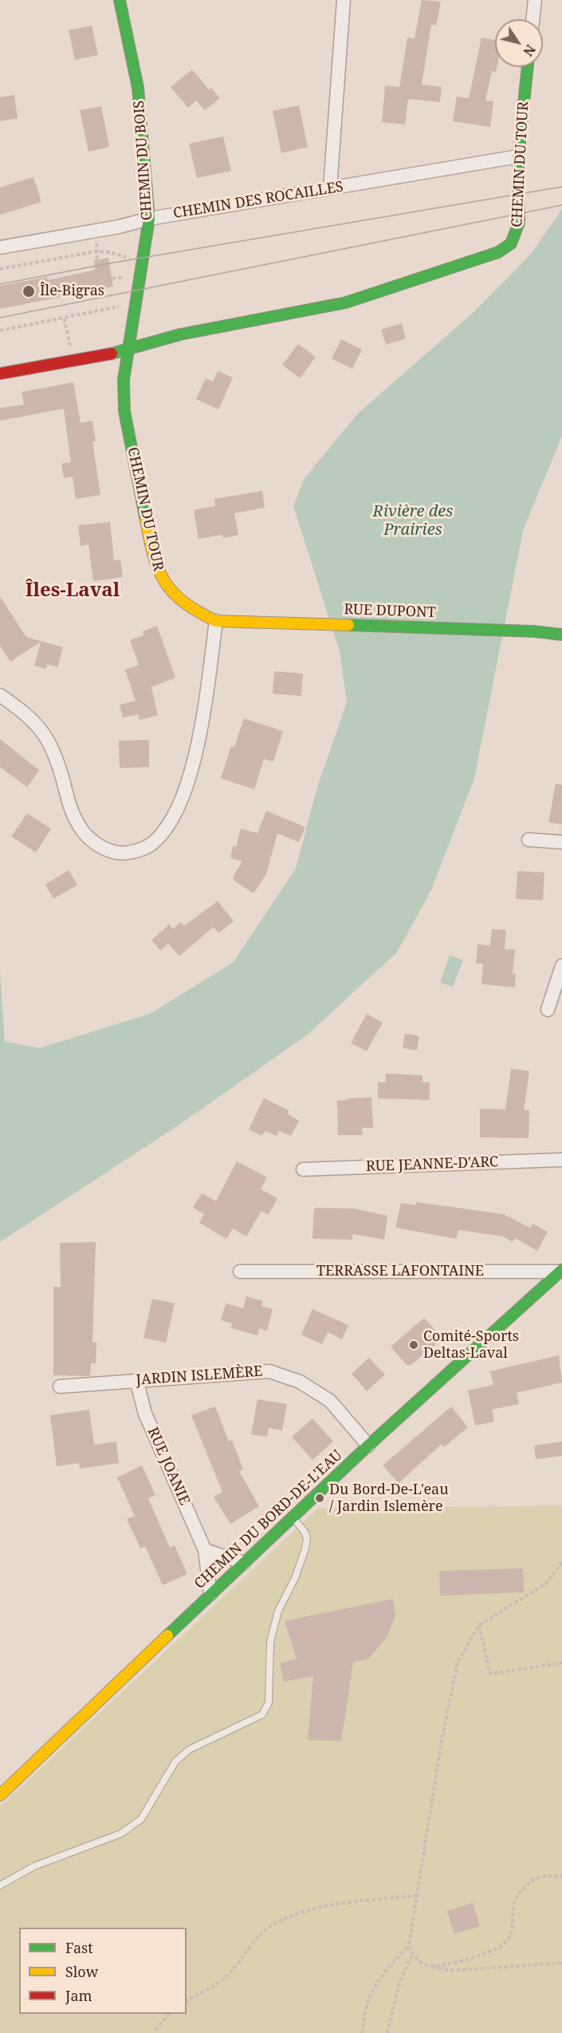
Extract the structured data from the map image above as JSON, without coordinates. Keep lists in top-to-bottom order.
{
  "streets": {
    "street": [
      "CHEMIN DU BOIS",
      "CHEMIN DU TOUR",
      "CHEMIN DES ROCAILLES",
      "RUE DUPONT",
      "RUE JEANNE-D'ARC",
      "TERRASSE LAFONTAINE",
      "JARDIN ISLEMÈRE",
      "RUE JOANIE",
      "CHEMIN DU BORD-DE-L'EAU"
    ]
  },
  "crossings": [
    ["CHEMIN DU BOIS", "CHEMIN DU TOUR"],
    ["CHEMIN DU BOIS", "CHEMIN DES ROCAILLES"],
    ["CHEMIN DU TOUR", "CHEMIN DES ROCAILLES"],
    ["CHEMIN DU TOUR", "RUE DUPONT"],
    ["TERRASSE LAFONTAINE", "CHEMIN DU BORD-DE-L'EAU"],
    ["JARDIN ISLEMÈRE", "RUE JOANIE"],
    ["JARDIN ISLEMÈRE", "CHEMIN DU BORD-DE-L'EAU"],
    ["RUE JOANIE", "CHEMIN DU BORD-DE-L'EAU"]
  ],
  "districts": ["Îles-Laval"],
  "water": ["Rivière des Prairies"],
  "places": ["Île-Bigras", "Comité-Sports Deltas-Laval", "Du Bord-De-L'eau / Jardin Islemère"],
  "legend": ["Fast", "Slow", "Jam"],
  "north": "bottom right"
}
